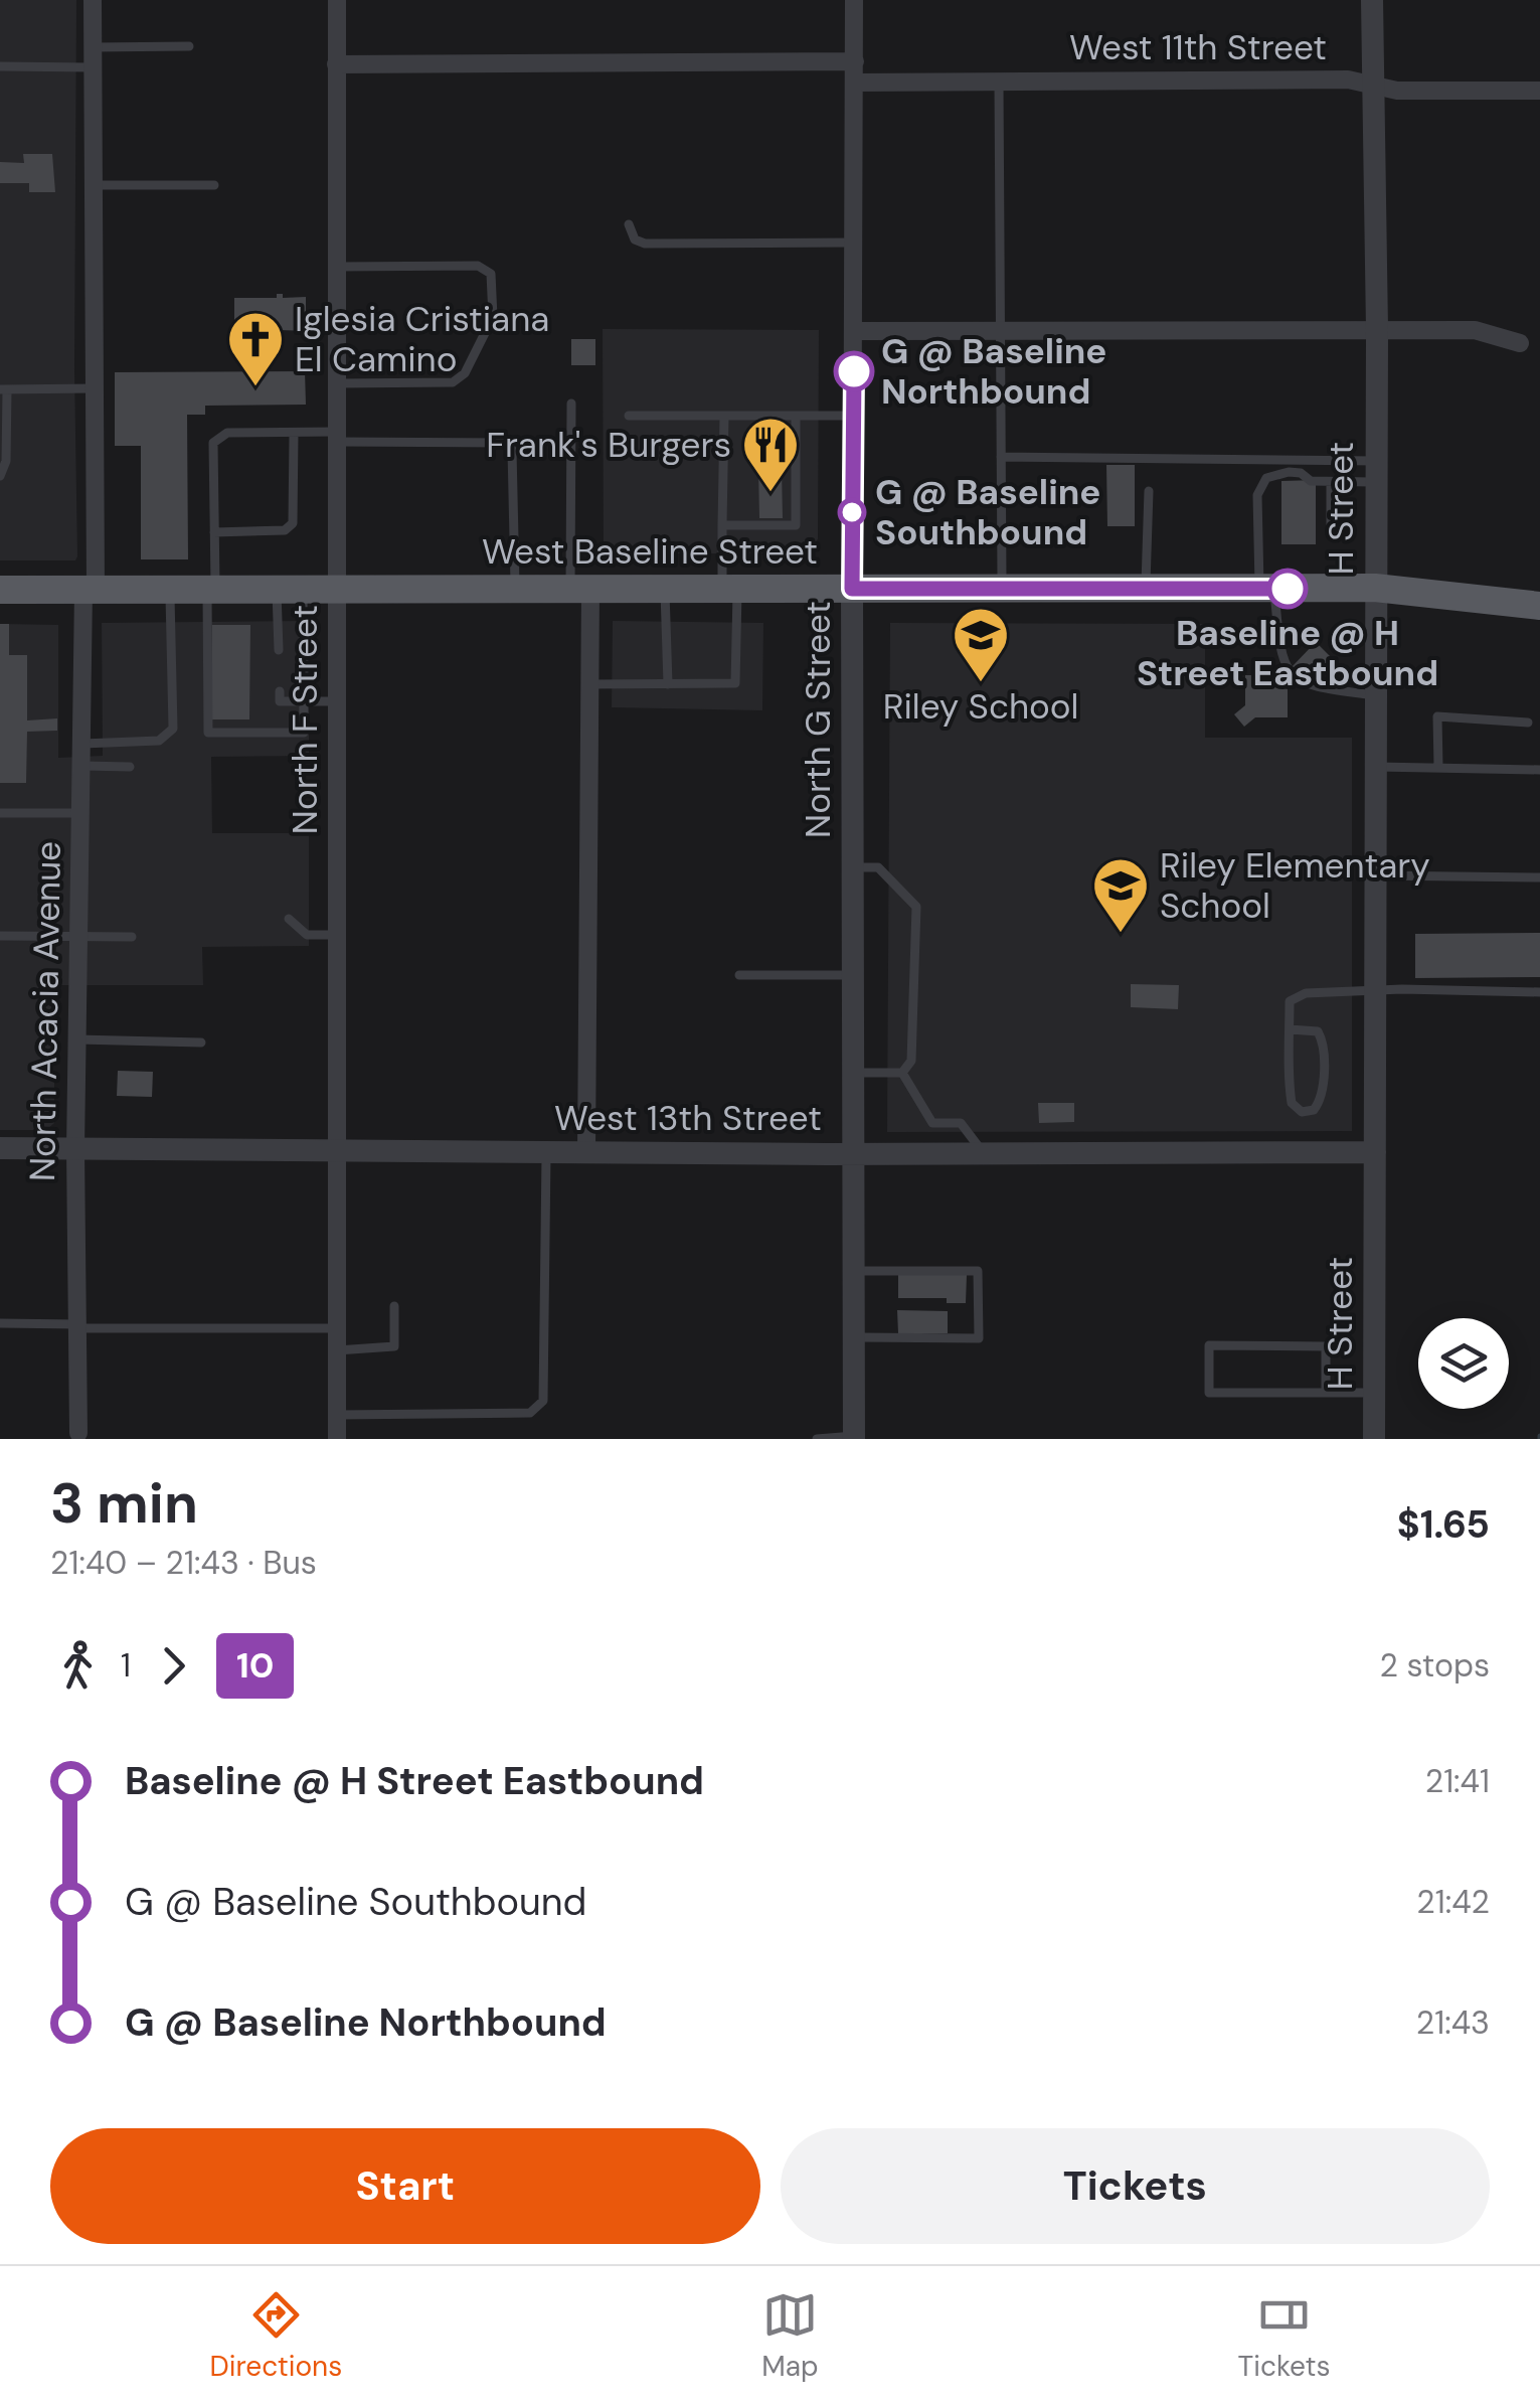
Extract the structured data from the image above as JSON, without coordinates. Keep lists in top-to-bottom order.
{
  "streets": {
    "main road": ["West Baseline Street"],
    "street": [
      "West 11th Street",
      "H Street",
      "North F Street",
      "North G Street",
      "North Acacia Avenue",
      "West 13th Street"
    ]
  },
  "crossings": [
    ["West 11th Street", "H Street"],
    ["West 11th Street", "North G Street"],
    ["H Street", "West Baseline Street"],
    ["H Street", "West 13th Street"],
    ["West Baseline Street", "North F Street"],
    ["West Baseline Street", "North G Street"],
    ["West Baseline Street", "North Acacia Avenue"],
    ["North F Street", "West 13th Street"],
    ["North G Street", "West 13th Street"],
    ["North Acacia Avenue", "West 13th Street"]
  ],
  "places": {
    "other": ["G @ Baseline Northbound", "G @ Baseline Southbound", "Baseline @ H Street Eastbound"],
    "church": ["Iglesia Cristiana El Camino"],
    "restaurant": ["Frank's Burgers"],
    "school or university": ["Riley School", "Riley Elementary School"]
  },
  "lines": ["bus line 10"],
  "page": {
    "heading": ["3 min", "21:40 – 21:43 · Bus", "$1.65"],
    "legs": ["1", "10", "2 stops"],
    "list": [
      {
        "name": "Baseline @ H Street Eastbound",
        "value": "21:41"
      },
      {
        "name": "G @ Baseline Southbound",
        "value": "21:42"
      },
      {
        "name": "G @ Baseline Northbound",
        "value": "21:43"
      }
    ],
    "buttons": ["Start", "Tickets"],
    "tabs": ["Directions", "Map", "Tickets"]
  }
}
